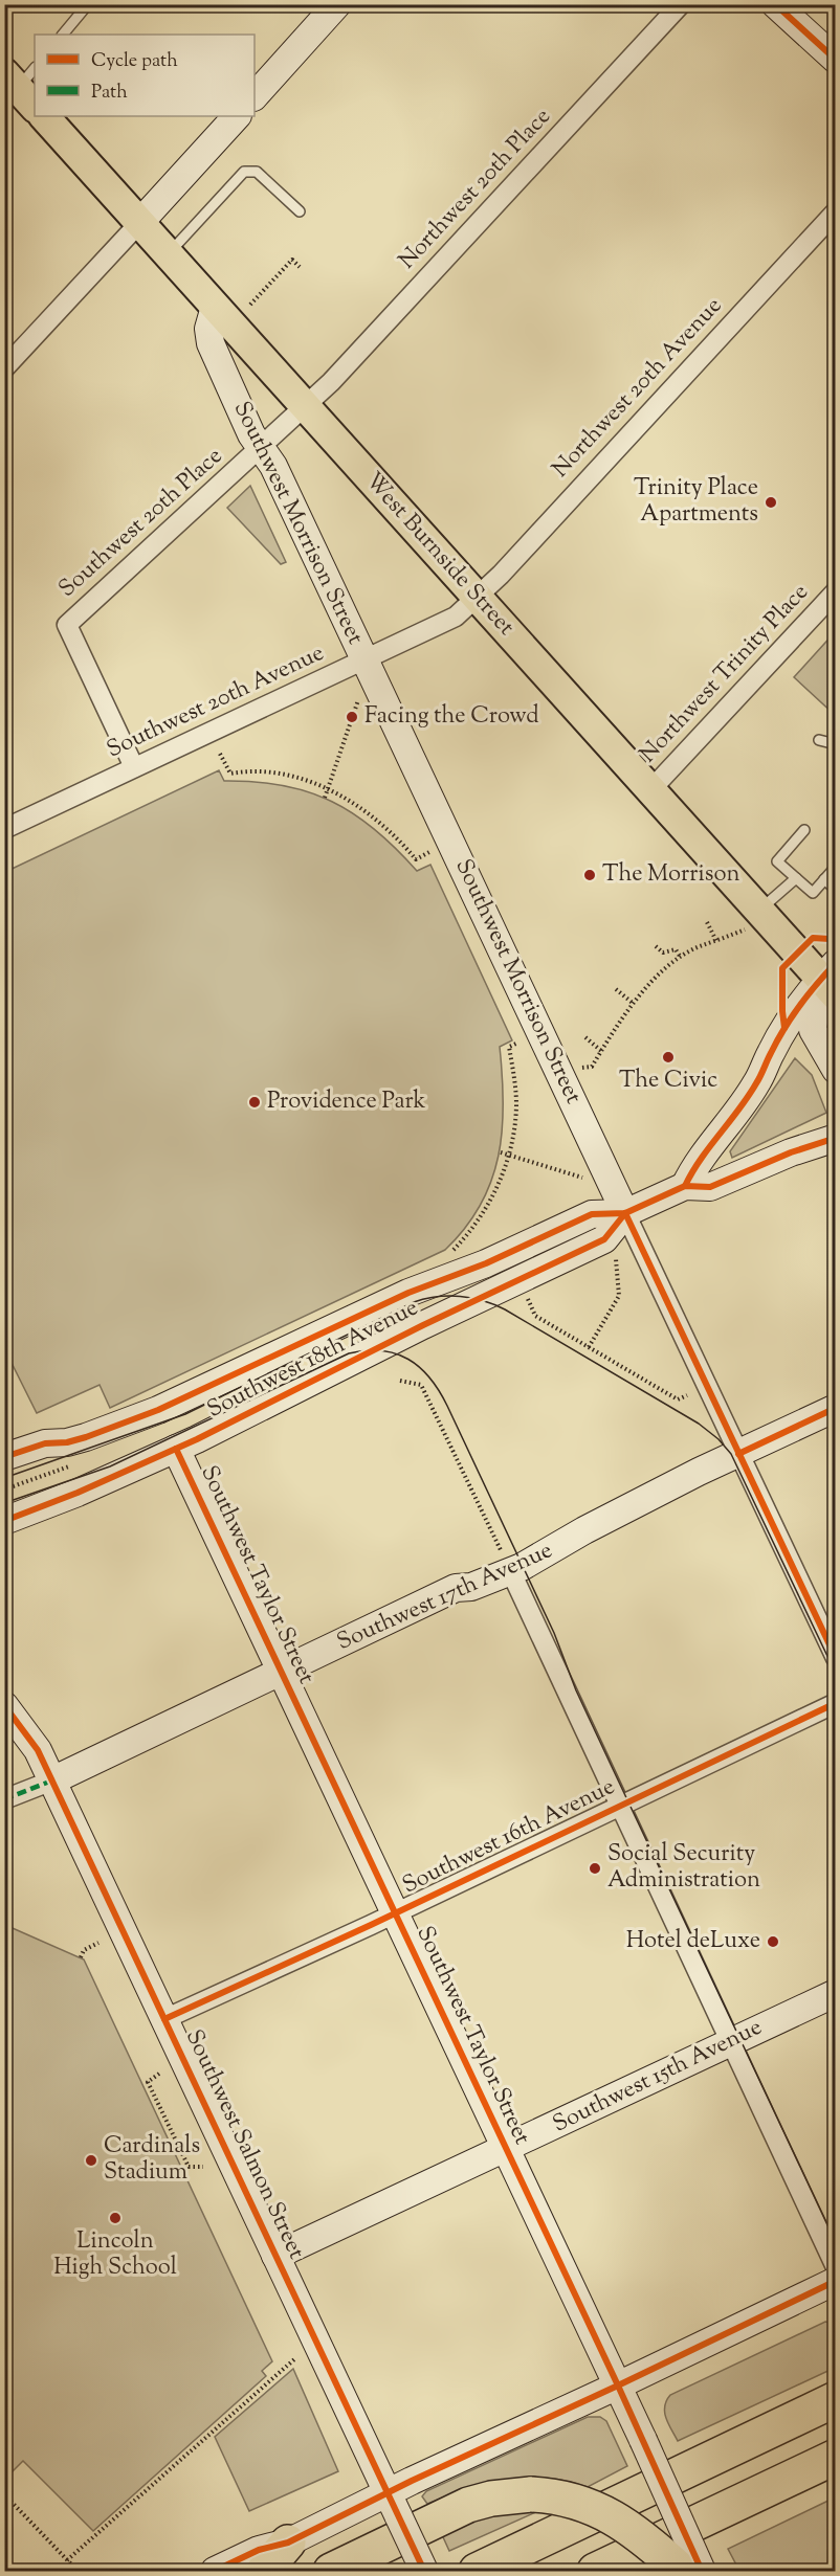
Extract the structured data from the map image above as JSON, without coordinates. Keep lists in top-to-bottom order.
{
  "streets": {
    "main road": ["West Burnside Street"],
    "street": [
      "Northwest 20th Place",
      "Northwest 20th Avenue",
      "Southwest 20th Place",
      "Southwest Morrison Street",
      "Northwest Trinity Place",
      "Southwest 20th Avenue",
      "Southwest 18th Avenue",
      "Southwest Taylor Street",
      "Southwest 17th Avenue",
      "Southwest 16th Avenue",
      "Southwest 15th Avenue",
      "Southwest Salmon Street"
    ]
  },
  "crossings": [
    ["Northwest 20th Place", "Southwest 20th Place"],
    ["Northwest 20th Place", "West Burnside Street"],
    ["Northwest 20th Avenue", "West Burnside Street"],
    ["Northwest 20th Avenue", "Southwest 20th Avenue"],
    ["Southwest 20th Place", "Southwest Morrison Street"],
    ["Southwest 20th Place", "West Burnside Street"],
    ["Southwest 20th Place", "Southwest 20th Avenue"],
    ["Southwest Morrison Street", "West Burnside Street"],
    ["Southwest Morrison Street", "Southwest 20th Avenue"],
    ["Southwest Morrison Street", "Southwest 18th Avenue"],
    ["Southwest Morrison Street", "Southwest 17th Avenue"],
    ["West Burnside Street", "Northwest Trinity Place"],
    ["West Burnside Street", "Southwest 20th Avenue"],
    ["Southwest 18th Avenue", "Southwest Taylor Street"],
    ["Southwest Taylor Street", "Southwest 17th Avenue"],
    ["Southwest Taylor Street", "Southwest 16th Avenue"],
    ["Southwest Taylor Street", "Southwest 15th Avenue"],
    ["Southwest 17th Avenue", "Southwest Salmon Street"],
    ["Southwest 16th Avenue", "Southwest Salmon Street"],
    ["Southwest 15th Avenue", "Southwest Salmon Street"]
  ],
  "places": [
    "Trinity Place Apartments",
    "Facing the Crowd",
    "The Morrison",
    "The Civic",
    "Providence Park",
    "Social Security Administration",
    "Hotel deLuxe",
    "Cardinals Stadium",
    "Lincoln High School"
  ],
  "legend": ["Cycle path", "Path"]
}
